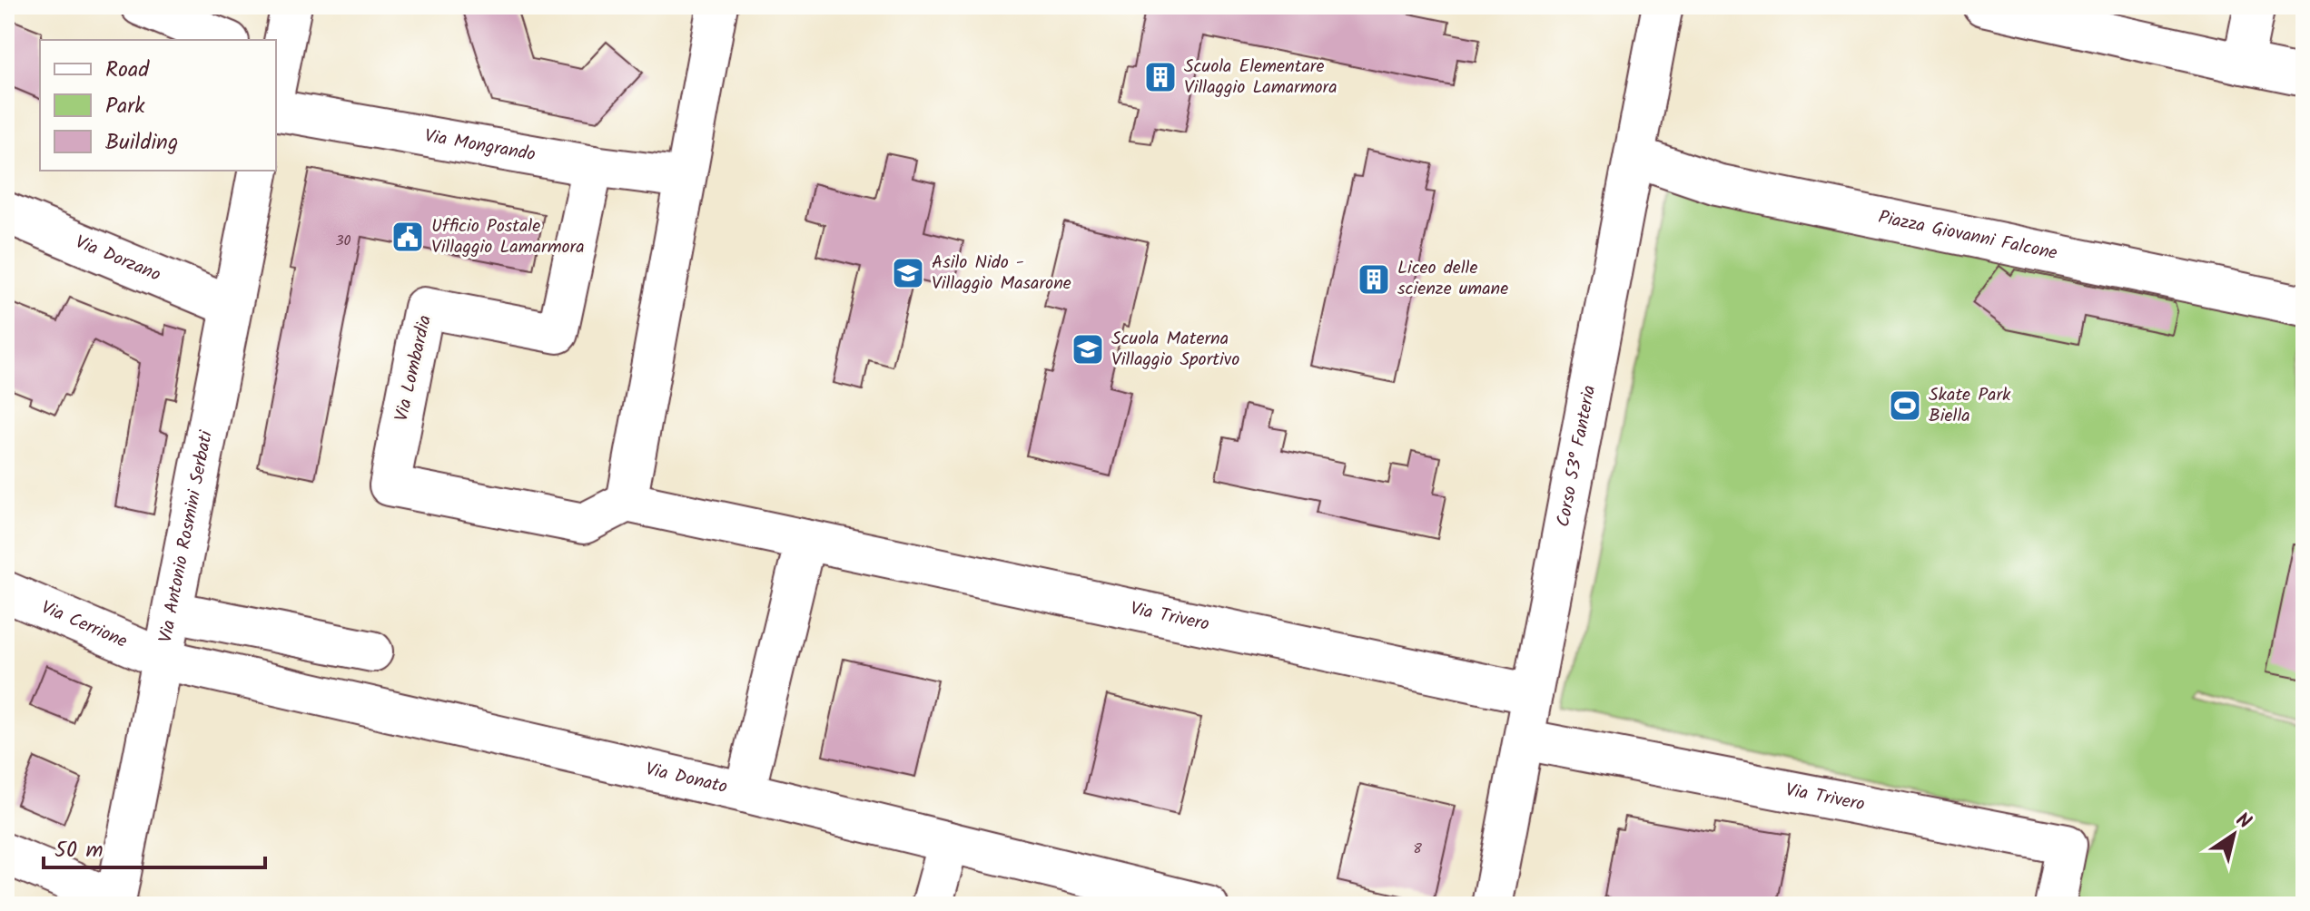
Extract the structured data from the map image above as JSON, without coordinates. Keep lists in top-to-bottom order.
{
  "streets": {
    "street": [
      "Via Mongrando",
      "Piazza Giovanni Falcone",
      "Via Dorzano",
      "Via Lombardia",
      "Corso 53° Fanteria",
      "Via Antonio Rosmini Serbati",
      "Via Trivero",
      "Via Cerrione",
      "Via Donato"
    ]
  },
  "crossings": [
    ["Via Mongrando", "Via Lombardia"],
    ["Piazza Giovanni Falcone", "Corso 53° Fanteria"],
    ["Via Dorzano", "Via Antonio Rosmini Serbati"],
    ["Corso 53° Fanteria", "Via Trivero"],
    ["Via Antonio Rosmini Serbati", "Via Cerrione"],
    ["Via Antonio Rosmini Serbati", "Via Donato"],
    ["Via Cerrione", "Via Donato"]
  ],
  "places": {
    "building": ["Scuola Elementare Villaggio Lamarmora", "Liceo delle scienze umane"],
    "public building": ["Ufficio Postale Villaggio Lamarmora"],
    "school or university": ["Asilo Nido - Villaggio Masarone", "Scuola Materna Villaggio Sportivo"],
    "sports": ["Skate Park Biella"]
  },
  "house_numbers": ["30", "8"],
  "legend": ["Road", "Park", "Building"],
  "scale_bar": "50 m",
  "north": "top right"
}
